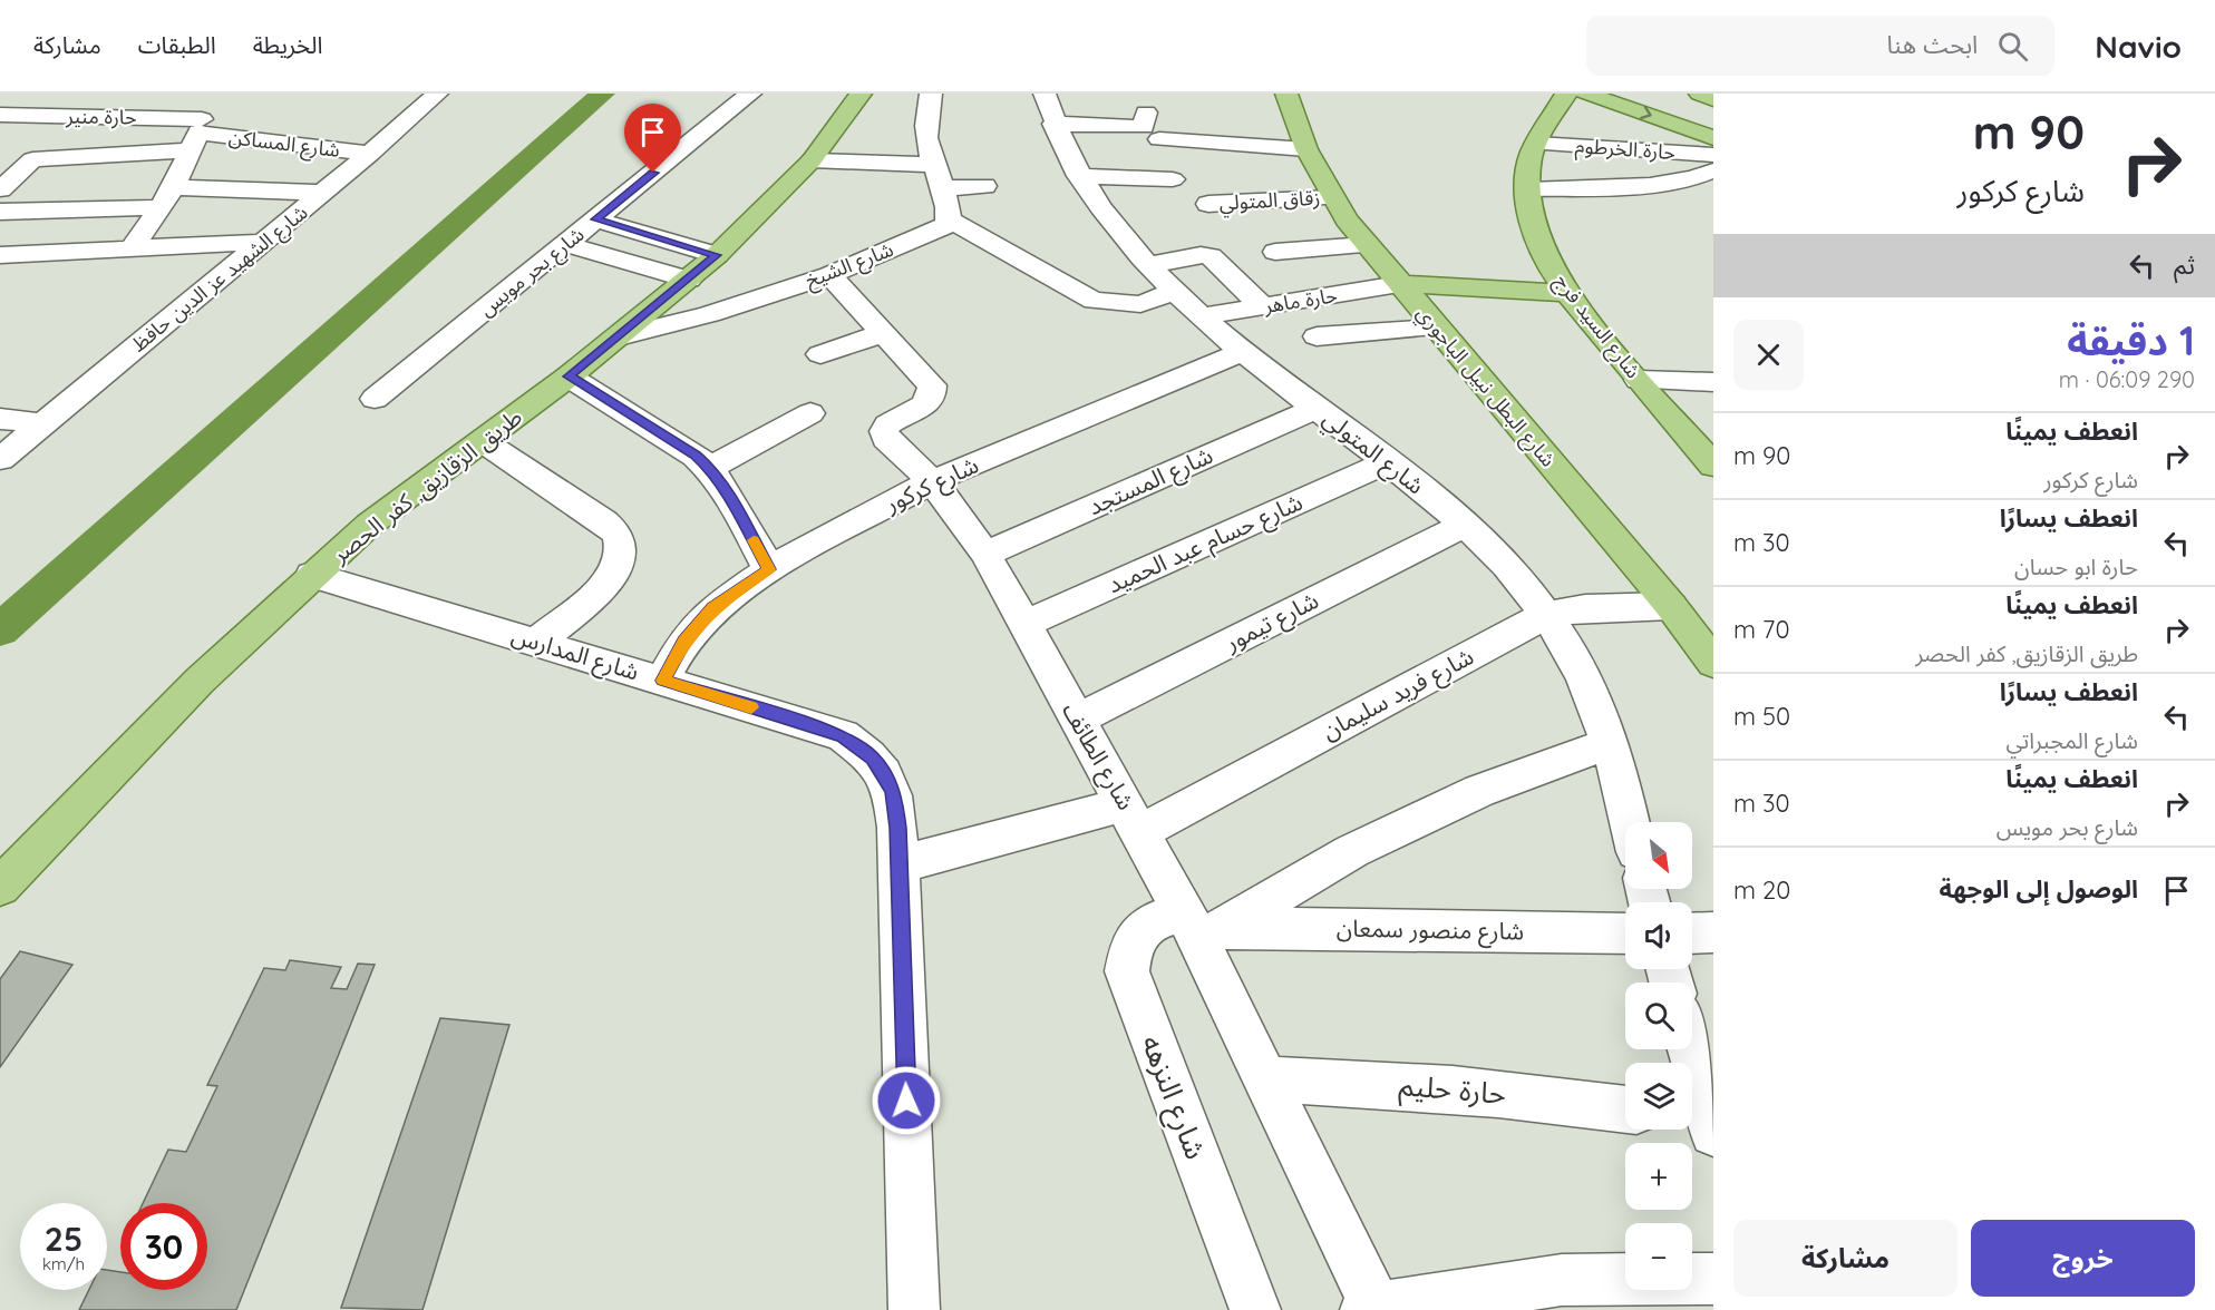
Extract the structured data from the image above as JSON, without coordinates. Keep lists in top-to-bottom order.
{
  "streets": {
    "main road": ["شارع السيد فرج", "شارع البطل نبيل الباجوري", "طريق الزقازيق, كفر الحصر"],
    "street": [
      "حارة منير",
      "شارع المساكن",
      "حارة الخرطوم",
      "زقاق المتولي",
      "شارع الشيخ",
      "شارع بحر مويس",
      "شارع الشهيد عز الدين حافظ",
      "حارة ماهر",
      "شارع المتولي",
      "شارع المستجد",
      "شارع كركور",
      "شارع حسام عبد الحميد",
      "شارع تيمور",
      "شارع المدارس",
      "شارع فريد سليمان",
      "شارع الطائف",
      "شارع منصور سمعان",
      "حارة حليم",
      "شارع النزهه"
    ]
  },
  "crossings": [
    ["حارة منير", "شارع المساكن"],
    ["شارع المساكن", "شارع الشهيد عز الدين حافظ"],
    ["حارة الخرطوم", "شارع السيد فرج"],
    ["زقاق المتولي", "شارع البطل نبيل الباجوري"],
    ["شارع الشيخ", "طريق الزقازيق, كفر الحصر"],
    ["شارع الشيخ", "شارع الطائف"],
    ["حارة ماهر", "شارع البطل نبيل الباجوري"],
    ["حارة ماهر", "شارع المتولي"],
    ["شارع البطل نبيل الباجوري", "شارع فريد سليمان"],
    ["شارع المتولي", "شارع المستجد"],
    ["شارع المتولي", "شارع كركور"],
    ["شارع المتولي", "شارع حسام عبد الحميد"],
    ["شارع المتولي", "شارع تيمور"],
    ["شارع المتولي", "شارع فريد سليمان"],
    ["شارع المستجد", "شارع الطائف"],
    ["شارع كركور", "شارع المدارس"],
    ["شارع كركور", "شارع الطائف"],
    ["طريق الزقازيق, كفر الحصر", "شارع المدارس"],
    ["شارع حسام عبد الحميد", "شارع الطائف"],
    ["شارع تيمور", "شارع الطائف"],
    ["شارع فريد سليمان", "شارع الطائف"],
    ["شارع الطائف", "شارع منصور سمعان"],
    ["شارع الطائف", "حارة حليم"],
    ["شارع الطائف", "شارع النزهه"],
    ["شارع منصور سمعان", "شارع النزهه"]
  ],
  "north": "bottom right",
  "page": {
    "header": "Navio",
    "search": "ابحث هنا",
    "nav": ["الخريطة", "الطبقات", "مشاركة"],
    "turn": ["90 m", "شارع كركور"],
    "then": "ثم",
    "heading": ["1 دقيقة", "290 m · 06:09"],
    "list": [
      {
        "name": "انعطف يمينًا",
        "note": "شارع كركور",
        "value": "90 m"
      },
      {
        "name": "انعطف يسارًا",
        "note": "حارة ابو حسان",
        "value": "30 m"
      },
      {
        "name": "انعطف يمينًا",
        "note": "طريق الزقازيق, كفر الحصر",
        "value": "70 m"
      },
      {
        "name": "انعطف يسارًا",
        "note": "شارع المجبراتي",
        "value": "50 m"
      },
      {
        "name": "انعطف يمينًا",
        "note": "شارع بحر مويس",
        "value": "30 m"
      },
      {
        "name": "الوصول إلى الوجهة",
        "value": "20 m"
      }
    ],
    "map_buttons": ["+", "−"],
    "speed": "25 km/h",
    "limit": "30",
    "buttons": ["خروج", "مشاركة"]
  }
}
